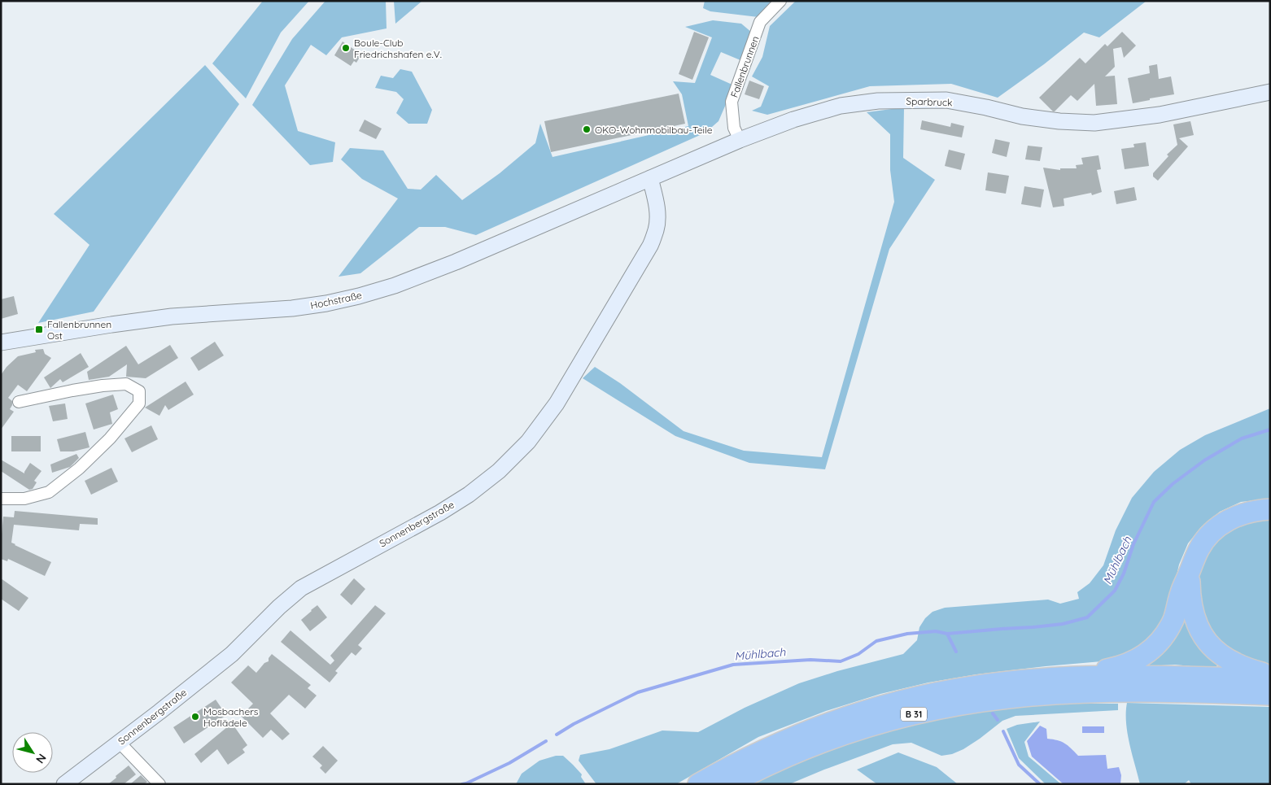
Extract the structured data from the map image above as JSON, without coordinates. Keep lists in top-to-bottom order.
{
  "streets": {
    "highway": ["B 31"],
    "main road": ["Sparbruck", "Hochstraße", "Sonnenbergstraße"],
    "street": ["Fallenbrunnen"]
  },
  "crossings": [
    ["Fallenbrunnen", "Sparbruck"],
    ["Sparbruck", "Hochstraße"],
    ["Sparbruck", "Sonnenbergstraße"],
    ["Hochstraße", "Sonnenbergstraße"]
  ],
  "water": ["Mühlbach"],
  "places": {
    "other": ["Boule-Club Friedrichshafen e.V.", "OKO-Wohnmobilbau-Teile", "Mosbachers Hoflädele"],
    "transit": ["Fallenbrunnen Ost"]
  },
  "north": "bottom right"
}
